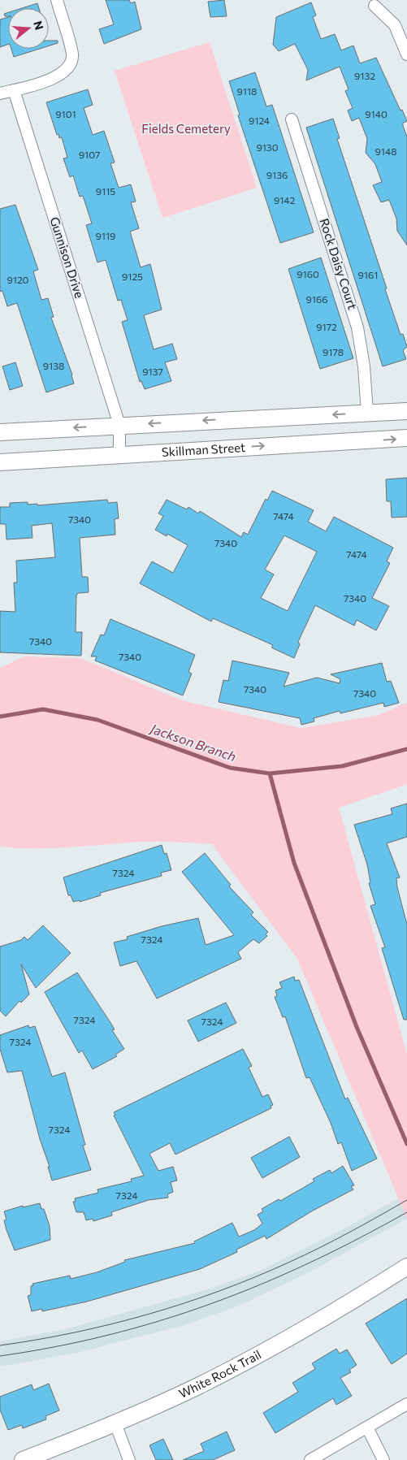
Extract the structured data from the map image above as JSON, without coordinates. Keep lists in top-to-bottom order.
{
  "streets": {
    "main road": ["Skillman Street", "White Rock Trail"],
    "street": ["Gunnison Drive", "Rock Daisy Court"]
  },
  "crossings": [
    ["Gunnison Drive", "Skillman Street"]
  ],
  "water": ["Jackson Branch"],
  "parks": ["Fields Cemetery"],
  "house_numbers": [
    "9132",
    "9118",
    "9101",
    "9140",
    "9124",
    "9130",
    "9148",
    "9107",
    "9136",
    "9115",
    "9142",
    "9119",
    "9160",
    "9161",
    "9125",
    "9120",
    "9166",
    "9172",
    "9178",
    "9138",
    "9137",
    "7474",
    "7340",
    "7340",
    "7474",
    "7340",
    "7340",
    "7340",
    "7340",
    "7340",
    "7324",
    "7324",
    "7324",
    "7324",
    "7324",
    "7324",
    "7324"
  ],
  "north": "right"
}
